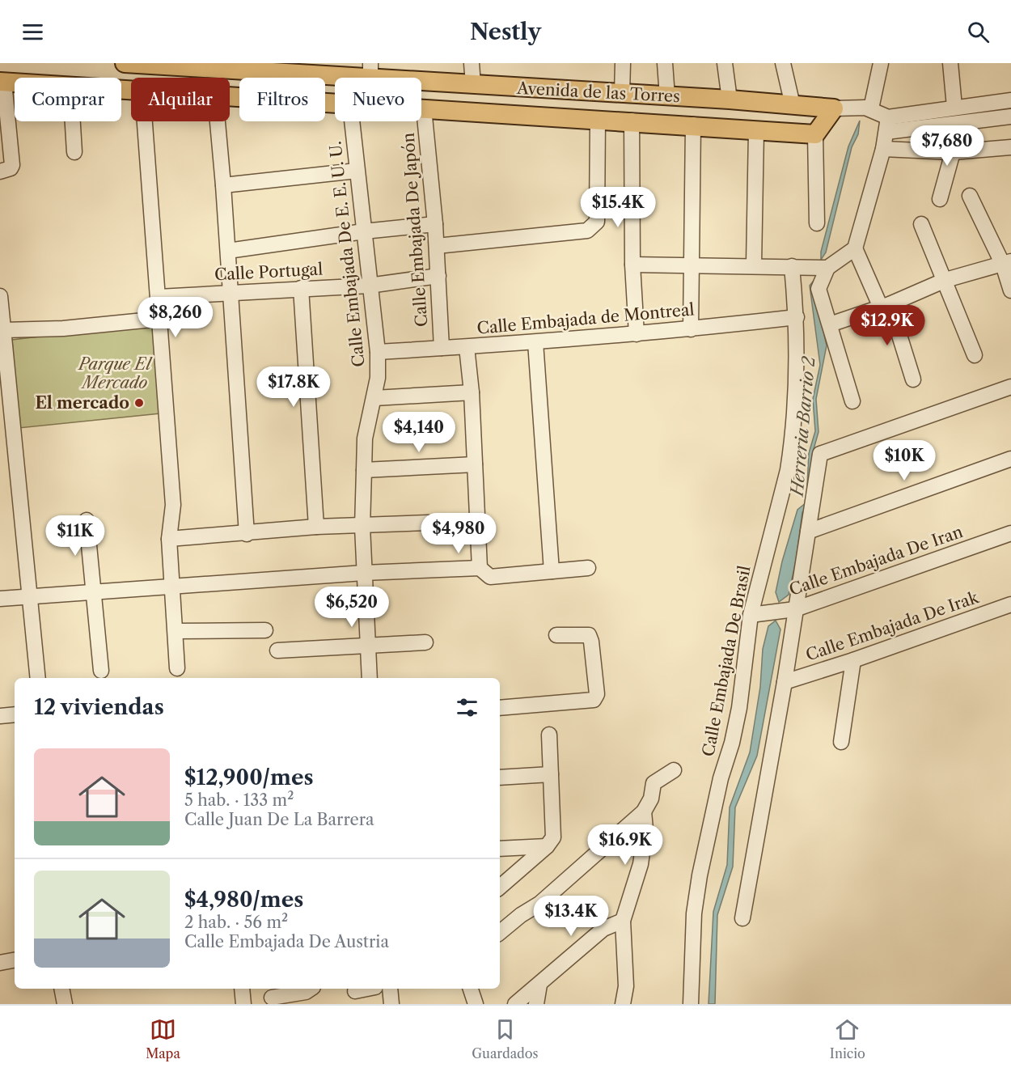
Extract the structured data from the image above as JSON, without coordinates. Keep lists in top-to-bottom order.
{
  "streets": {
    "main road": ["Avenida de las Torres"],
    "street": [
      "Calle Embajada De Japón",
      "Calle Embajada De E. E. U. U.",
      "Calle Portugal",
      "Calle Embajada de Montreal",
      "Calle Embajada De Iran",
      "Calle Embajada De Irak",
      "Calle Embajada De Brasil"
    ]
  },
  "crossings": [
    ["Calle Embajada De Japón", "Calle Portugal"],
    ["Calle Embajada De Japón", "Calle Embajada de Montreal"],
    ["Calle Embajada De E. E. U. U.", "Calle Portugal"],
    ["Calle Embajada De E. E. U. U.", "Calle Embajada de Montreal"],
    ["Calle Embajada de Montreal", "Calle Embajada De Brasil"],
    ["Calle Embajada De Iran", "Calle Embajada De Brasil"]
  ],
  "water": ["Herreria Barrio 2"],
  "parks": ["Parque El Mercado"],
  "places": ["El mercado"],
  "page": {
    "header": "Nestly",
    "chip": [
      "Comprar",
      "Alquilar",
      "Filtros",
      "Nuevo"
    ],
    "price": [
      "$7,680",
      "$15.4K",
      "$8,260",
      "$12.9K",
      "$17.8K",
      "$4,140",
      "$10K",
      "$4,980",
      "$11K",
      "$6,520",
      "$16.9K",
      "$13.4K"
    ],
    "heading": "12 viviendas",
    "list": [
      {
        "name": "$12,900/mes",
        "note": "5 hab. · 133 m² · Calle Juan De La Barrera"
      },
      {
        "name": "$4,980/mes",
        "note": "2 hab. · 56 m² · Calle Embajada De Austria"
      }
    ],
    "tabs": ["Mapa", "Guardados", "Inicio"]
  }
}
